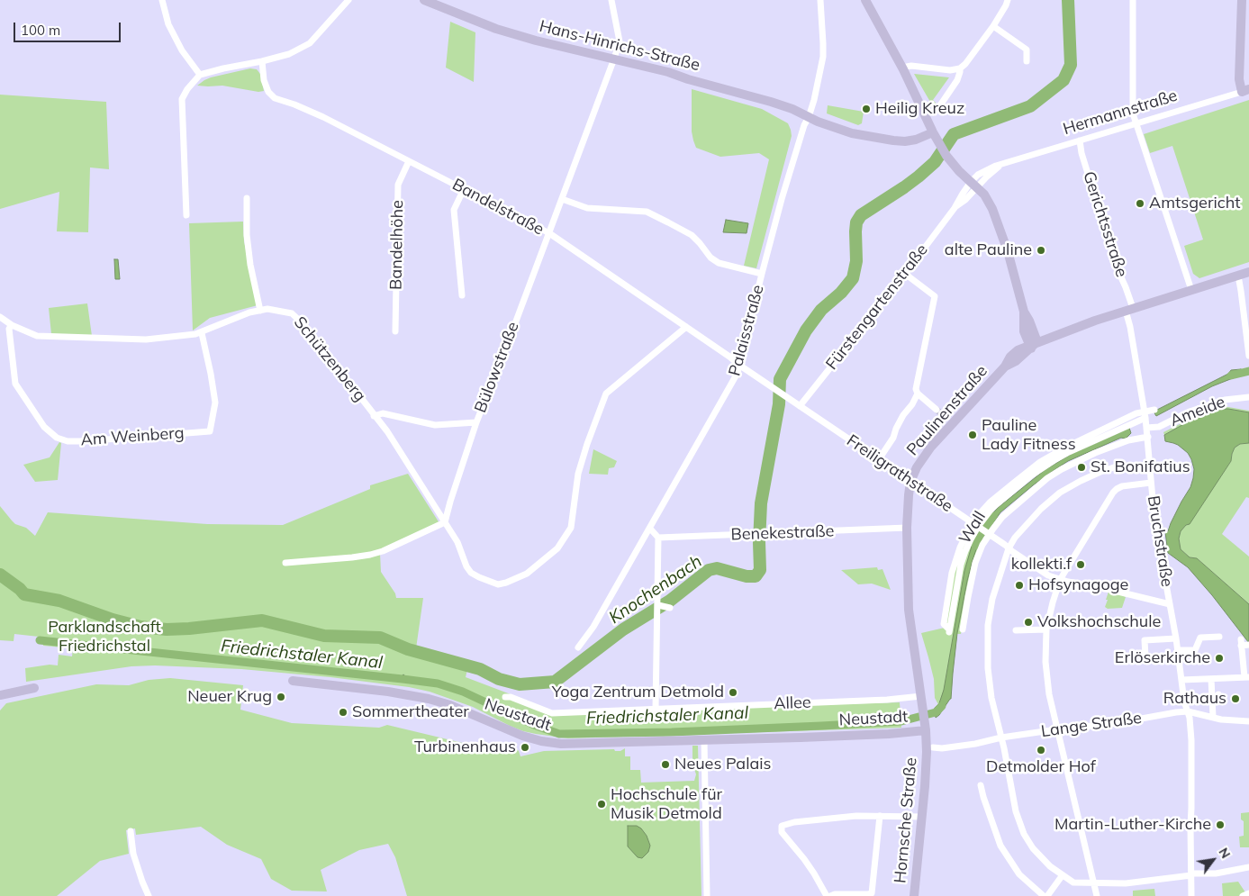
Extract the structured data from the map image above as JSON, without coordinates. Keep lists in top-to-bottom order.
{
  "streets": {
    "main road": [
      "Hans-Hinrichs-Straße",
      "Paulinenstraße",
      "Neustadt",
      "Hornsche Straße"
    ],
    "street": [
      "Hermannstraße",
      "Bandelstraße",
      "Gerichtsstraße",
      "Bandelhöhe",
      "Fürstengartenstraße",
      "Palaisstraße",
      "Schützenberg",
      "Bülowstraße",
      "Ameide",
      "Am Weinberg",
      "Freiligrathstraße",
      "Wall",
      "Benekestraße",
      "Bruchstraße",
      "Allee",
      "Lange Straße"
    ]
  },
  "crossings": [
    ["Hans-Hinrichs-Straße", "Palaisstraße"],
    ["Hans-Hinrichs-Straße", "Bülowstraße"],
    ["Hermannstraße", "Gerichtsstraße"],
    ["Hermannstraße", "Fürstengartenstraße"],
    ["Bandelstraße", "Bandelhöhe"],
    ["Bandelstraße", "Palaisstraße"],
    ["Bandelstraße", "Schützenberg"],
    ["Bandelstraße", "Bülowstraße"],
    ["Bandelstraße", "Freiligrathstraße"],
    ["Gerichtsstraße", "Paulinenstraße"],
    ["Gerichtsstraße", "Bruchstraße"],
    ["Fürstengartenstraße", "Freiligrathstraße"],
    ["Palaisstraße", "Freiligrathstraße"],
    ["Schützenberg", "Bülowstraße"],
    ["Schützenberg", "Am Weinberg"],
    ["Paulinenstraße", "Freiligrathstraße"],
    ["Paulinenstraße", "Benekestraße"],
    ["Paulinenstraße", "Bruchstraße"],
    ["Paulinenstraße", "Allee"],
    ["Paulinenstraße", "Hornsche Straße"],
    ["Ameide", "Bruchstraße"],
    ["Freiligrathstraße", "Wall"],
    ["Freiligrathstraße", "Bruchstraße"],
    ["Wall", "Bruchstraße"],
    ["Bruchstraße", "Lange Straße"],
    ["Allee", "Hornsche Straße"],
    ["Neustadt", "Hornsche Straße"],
    ["Lange Straße", "Hornsche Straße"]
  ],
  "water": ["Knochenbach", "Friedrichstaler Kanal"],
  "parks": ["Parklandschaft Friedrichstal"],
  "places": [
    "Heilig Kreuz",
    "Amtsgericht",
    "alte Pauline",
    "Pauline Lady Fitness",
    "St. Bonifatius",
    "kollekti.f",
    "Hofsynagoge",
    "Volkshochschule",
    "Erlöserkirche",
    "Yoga Zentrum Detmold",
    "Neuer Krug",
    "Rathaus",
    "Sommertheater",
    "Turbinenhaus",
    "Detmolder Hof",
    "Neues Palais",
    "Hochschule für Musik Detmold",
    "Martin-Luther-Kirche"
  ],
  "scale_bar": "100 m",
  "north": "top right"
}
